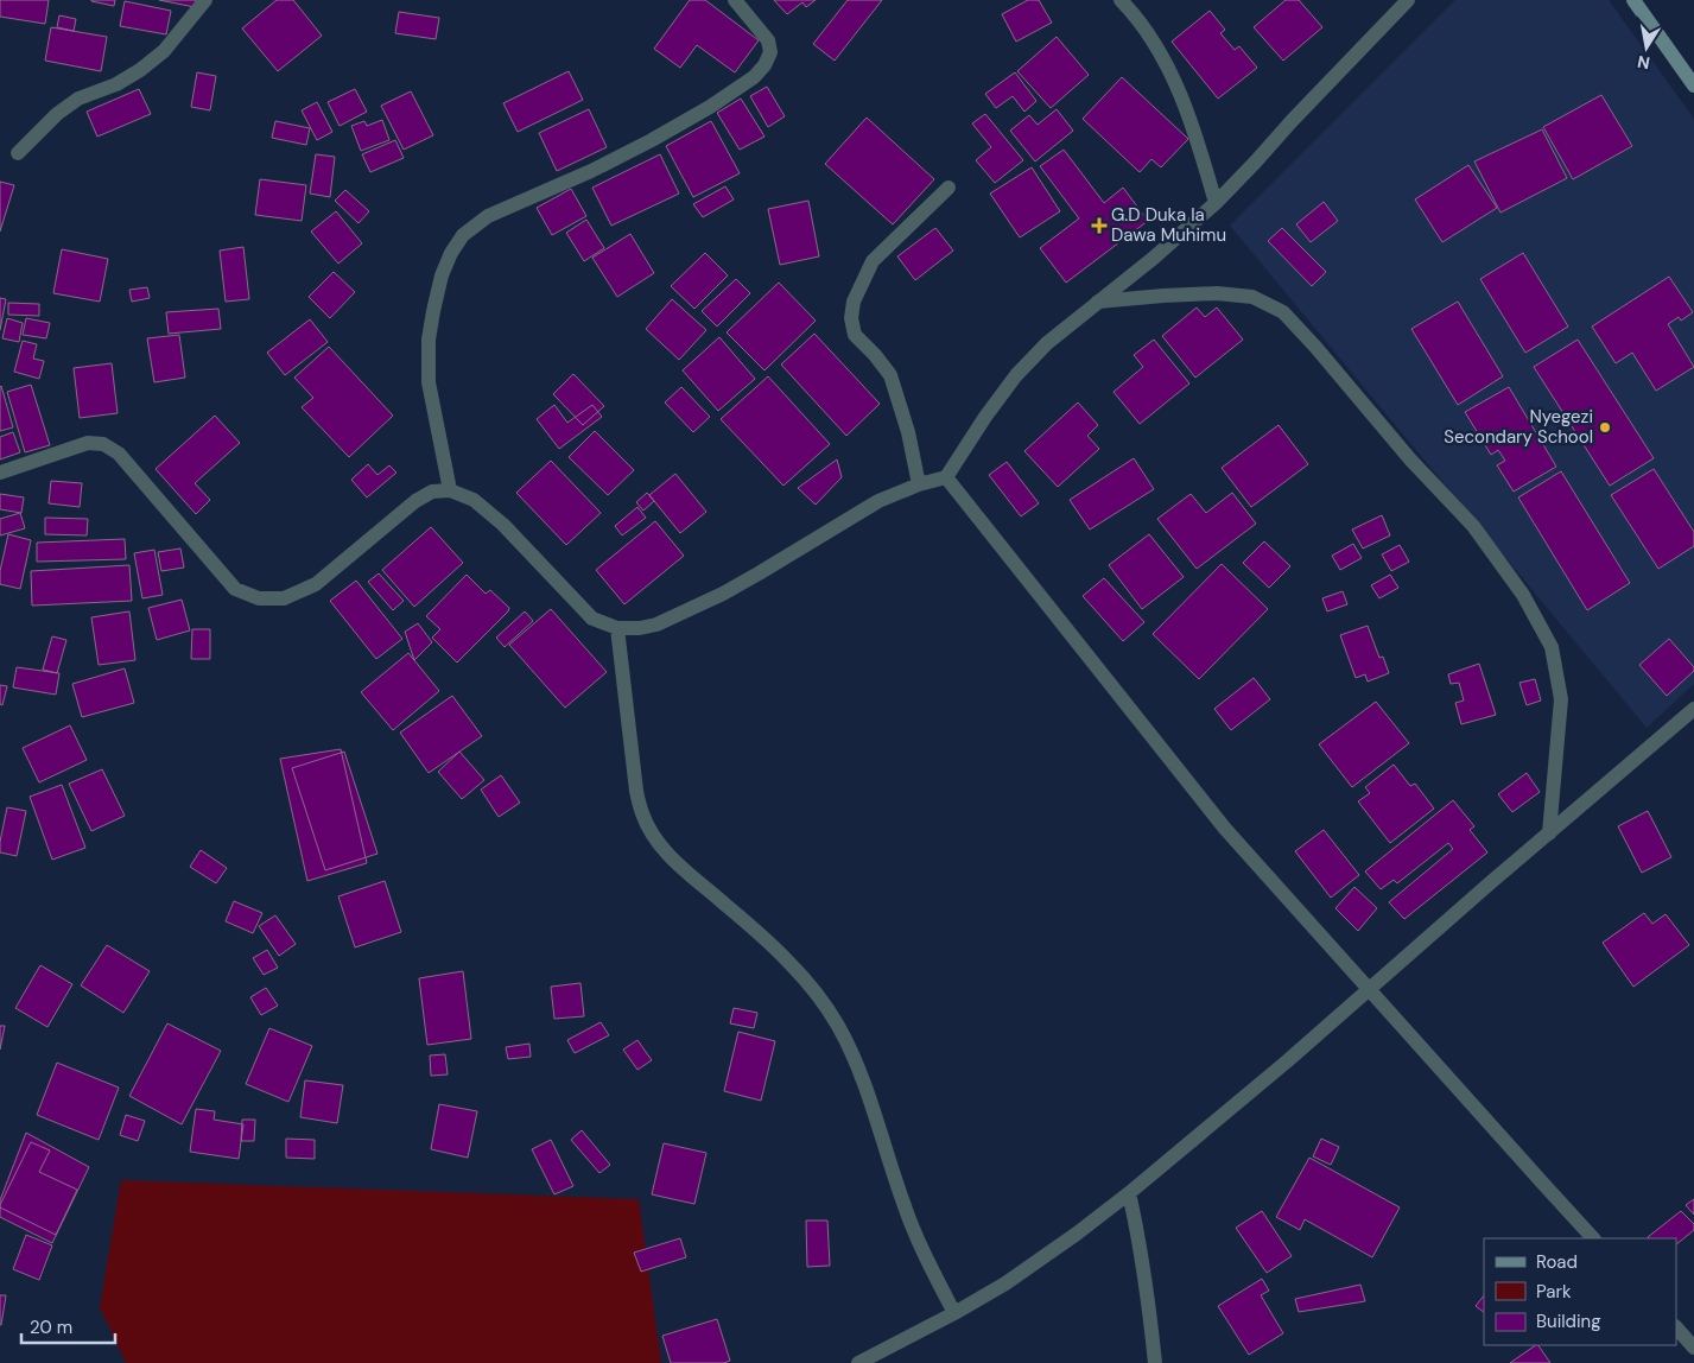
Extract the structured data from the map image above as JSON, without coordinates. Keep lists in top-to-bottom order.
{
  "places": {
    "health": ["G.D Duka la Dawa Muhimu"],
    "other": ["Nyegezi Secondary School"]
  },
  "legend": ["Road", "Park", "Building"],
  "scale_bar": "20 m",
  "north": "bottom"
}
